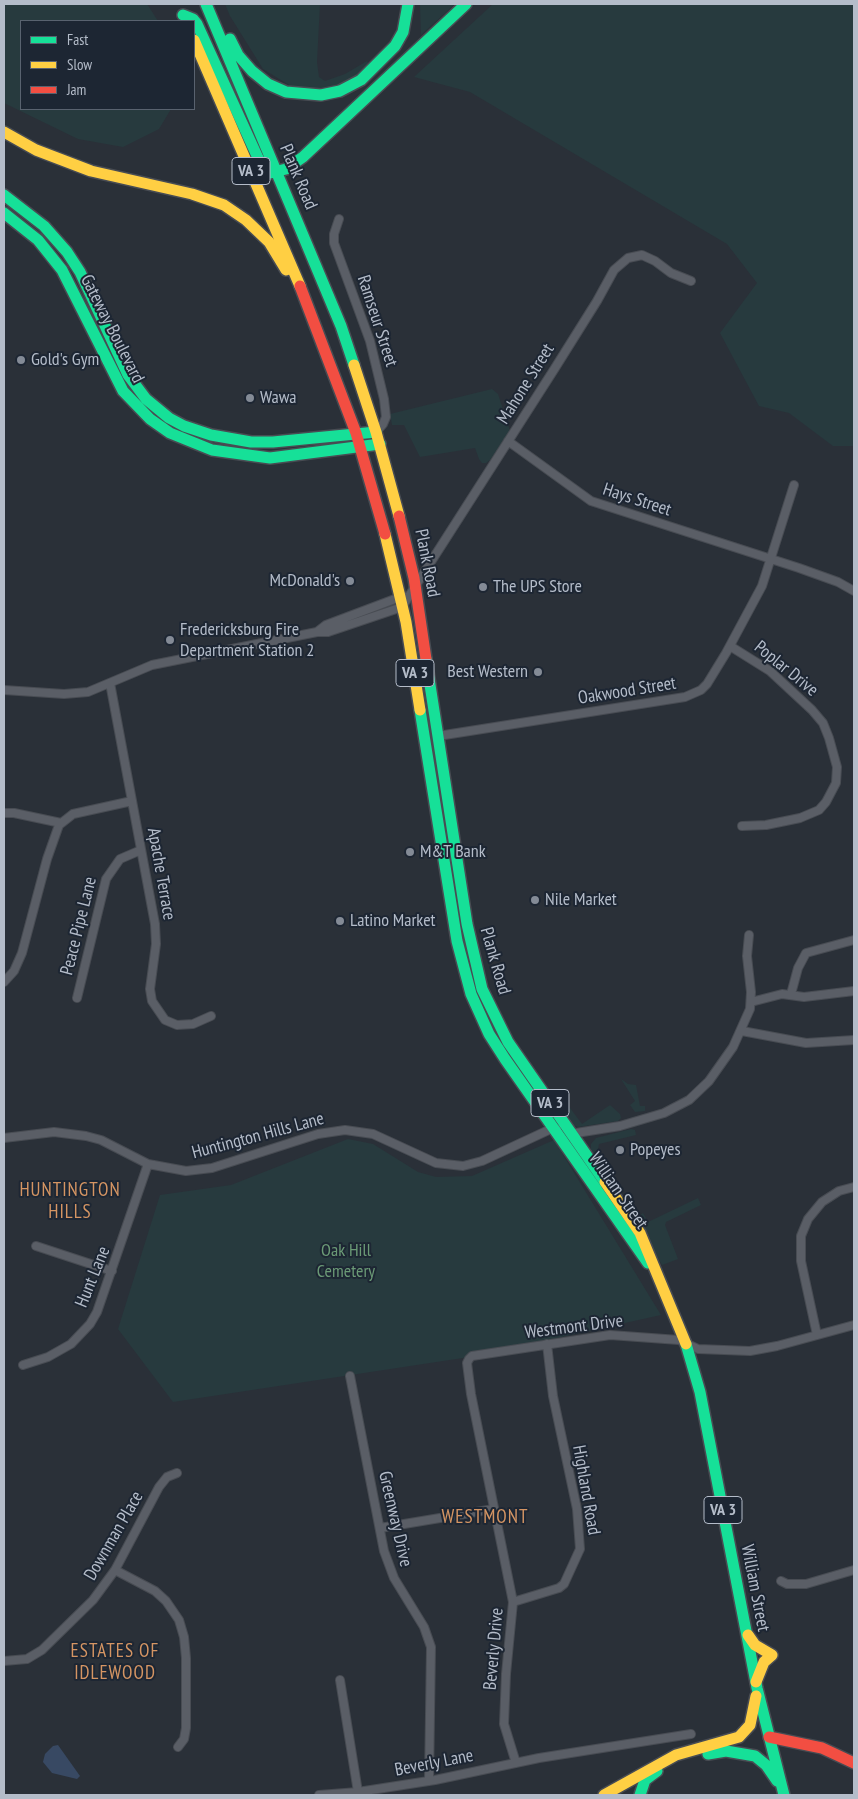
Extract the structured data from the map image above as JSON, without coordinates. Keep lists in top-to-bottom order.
{
  "streets": {
    "main road": [
      "VA 3",
      "Plank Road",
      "Gateway Boulevard",
      "William Street"
    ],
    "street": [
      "Ramseur Street",
      "Mahone Street",
      "Hays Street",
      "Poplar Drive",
      "Oakwood Street",
      "Apache Terrace",
      "Peace Pipe Lane",
      "Huntington Hills Lane",
      "Hunt Lane",
      "Westmont Drive",
      "Highland Road",
      "Greenway Drive",
      "Downman Place",
      "Beverly Drive",
      "Beverly Lane"
    ]
  },
  "crossings": [
    ["Plank Road", "Ramseur Street"],
    ["Plank Road", "Gateway Boulevard"],
    ["Plank Road", "Mahone Street"],
    ["Plank Road", "Oakwood Street"],
    ["Plank Road", "Huntington Hills Lane"],
    ["Plank Road", "William Street"],
    ["Ramseur Street", "Gateway Boulevard"],
    ["Mahone Street", "Hays Street"],
    ["Hays Street", "Oakwood Street"],
    ["Poplar Drive", "Oakwood Street"],
    ["Apache Terrace", "Peace Pipe Lane"],
    ["Huntington Hills Lane", "William Street"],
    ["Huntington Hills Lane", "Hunt Lane"],
    ["William Street", "Westmont Drive"],
    ["Westmont Drive", "Highland Road"],
    ["Westmont Drive", "Beverly Drive"],
    ["Highland Road", "Beverly Drive"],
    ["Greenway Drive", "Beverly Lane"],
    ["Beverly Drive", "Beverly Lane"]
  ],
  "districts": ["HUNTINGTON HILLS", "WESTMONT", "ESTATES OF IDLEWOOD"],
  "parks": ["Oak Hill Cemetery"],
  "places": [
    "Gold's Gym",
    "Wawa",
    "McDonald's",
    "The UPS Store",
    "Fredericksburg Fire Department Station 2",
    "Best Western",
    "M&T Bank",
    "Nile Market",
    "Latino Market",
    "Popeyes"
  ],
  "legend": ["Fast", "Slow", "Jam"]
}
